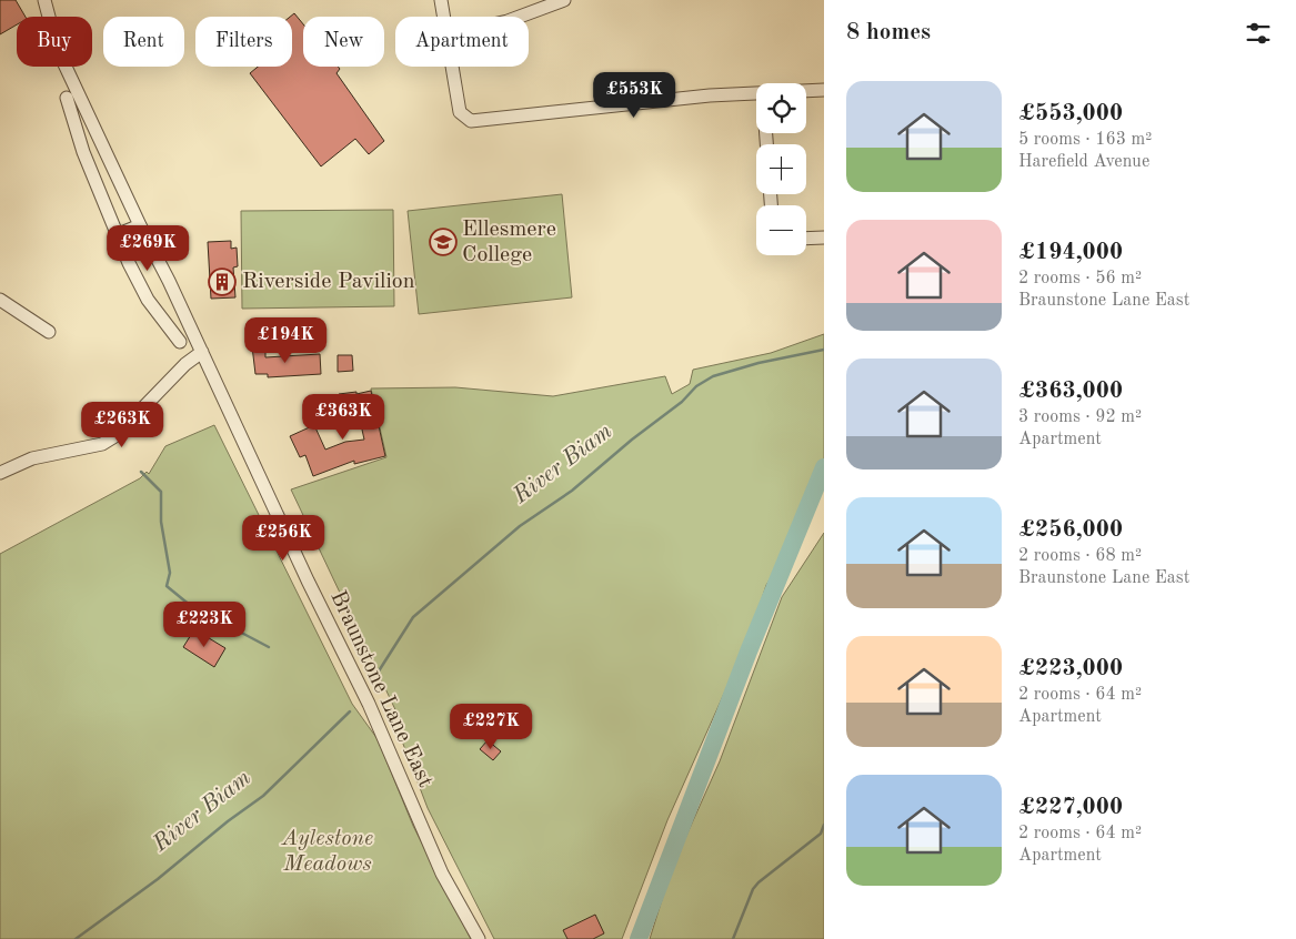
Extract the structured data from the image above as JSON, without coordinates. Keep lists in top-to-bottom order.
{
  "streets": {
    "street": ["Braunstone Lane East"]
  },
  "water": ["River Biam"],
  "parks": ["Aylestone Meadows"],
  "places": {
    "school or university": ["Ellesmere College"],
    "building": ["Riverside Pavilion"]
  },
  "page": {
    "heading": "8 homes",
    "chip": [
      "Buy",
      "Rent",
      "Filters",
      "New",
      "Apartment"
    ],
    "list": [
      {
        "name": "£553,000",
        "note": "5 rooms · 163 m² · Harefield Avenue"
      },
      {
        "name": "£194,000",
        "note": "2 rooms · 56 m² · Braunstone Lane East"
      },
      {
        "name": "£363,000",
        "note": "3 rooms · 92 m² · Apartment"
      },
      {
        "name": "£256,000",
        "note": "2 rooms · 68 m² · Braunstone Lane East"
      },
      {
        "name": "£223,000",
        "note": "2 rooms · 64 m² · Apartment"
      },
      {
        "name": "£227,000",
        "note": "2 rooms · 64 m² · Apartment"
      }
    ],
    "price": [
      "£553K",
      "£269K",
      "£194K",
      "£363K",
      "£263K",
      "£256K",
      "£223K",
      "£227K"
    ],
    "map_buttons": ["+", "−"]
  }
}
